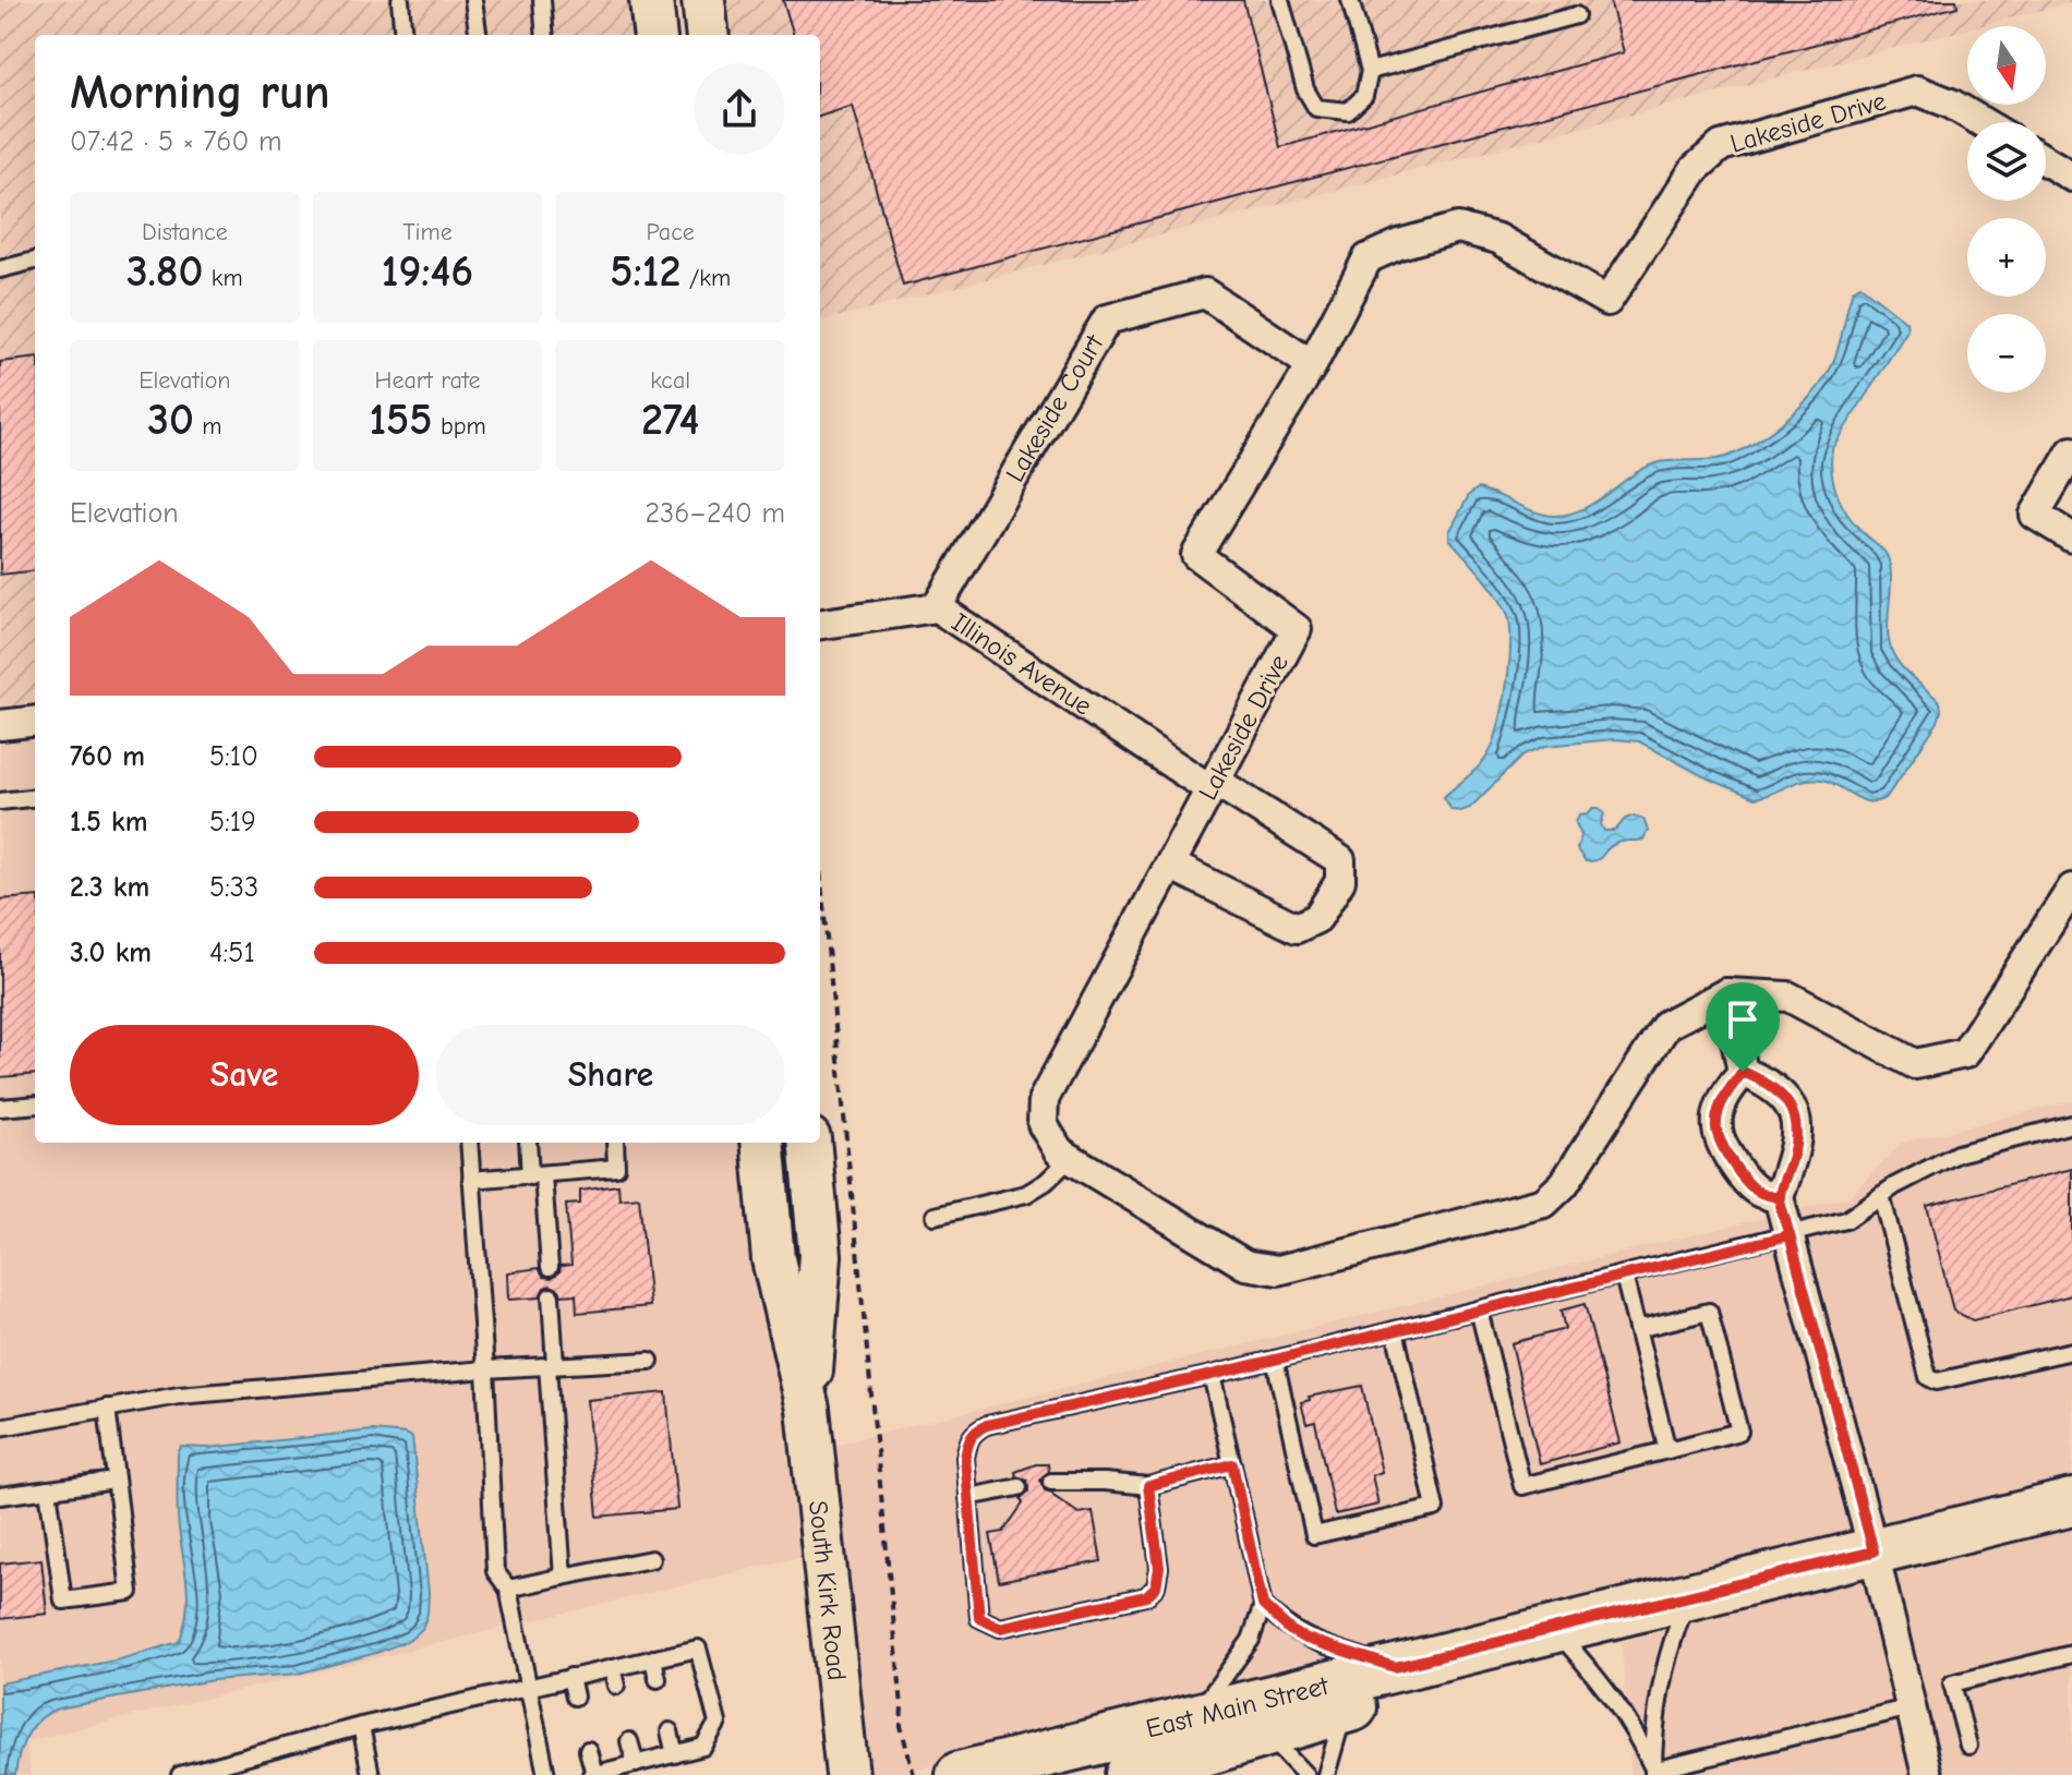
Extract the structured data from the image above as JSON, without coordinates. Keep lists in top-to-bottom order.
{
  "streets": {
    "main road": ["South Kirk Road", "East Main Street"],
    "street": ["Lakeside Drive", "Lakeside Court", "Illinois Avenue"]
  },
  "crossings": [
    ["Lakeside Drive", "Lakeside Court"],
    ["Lakeside Drive", "Illinois Avenue"],
    ["Lakeside Court", "Illinois Avenue"]
  ],
  "north": "bottom",
  "page": {
    "map_buttons": ["+", "−"],
    "heading": ["Morning run", "07:42 · 5 × 760 m"],
    "stats": [
      ["Distance", "3.80 km"],
      ["Time", "19:46"],
      ["Pace", "5:12 /km"],
      ["Elevation", "30 m"],
      ["Heart rate", "155 bpm"],
      ["kcal", "274"]
    ],
    "chart": ["Elevation", "236–240 m"],
    "list": [
      {
        "name": "760 m",
        "note": "5:10"
      },
      {
        "name": "1.5 km",
        "note": "5:19"
      },
      {
        "name": "2.3 km",
        "note": "5:33"
      },
      {
        "name": "3.0 km",
        "note": "4:51"
      }
    ],
    "buttons": ["Save", "Share"]
  }
}
